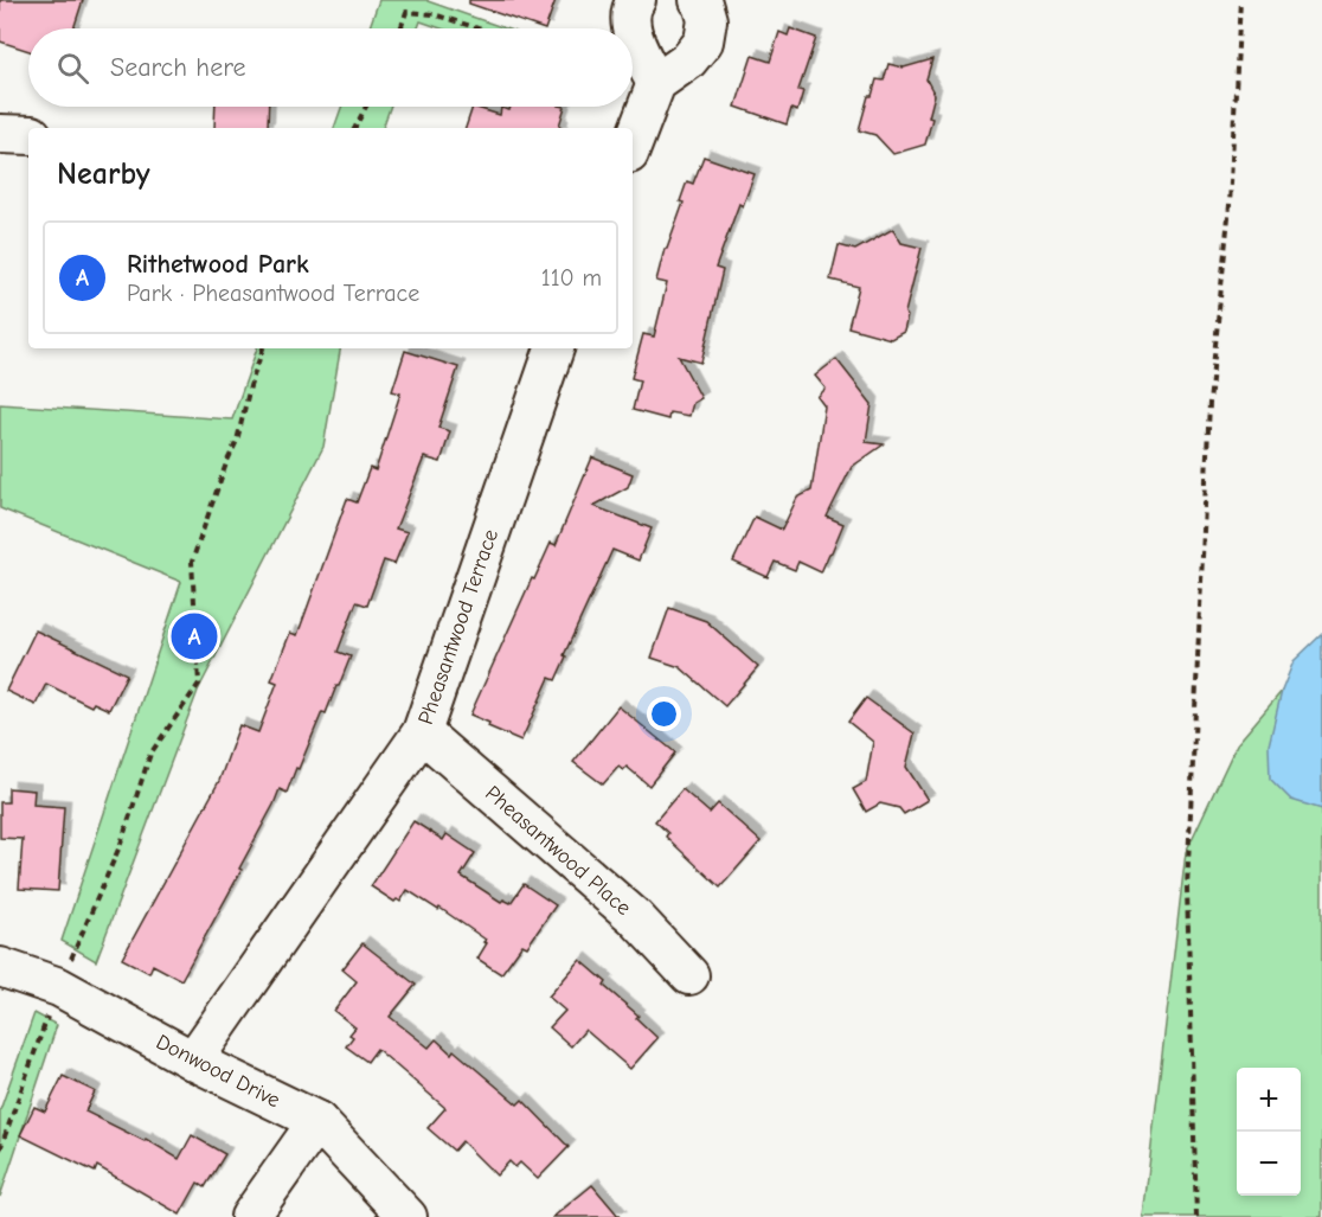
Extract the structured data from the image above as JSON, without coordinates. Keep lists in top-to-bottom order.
{
  "streets": {
    "street": ["Pheasantwood Terrace", "Pheasantwood Place", "Donwood Drive"]
  },
  "crossings": [
    ["Pheasantwood Terrace", "Pheasantwood Place"],
    ["Pheasantwood Terrace", "Donwood Drive"]
  ],
  "page": {
    "search": "Search here",
    "heading": "Nearby",
    "list": [
      {
        "mark": "A",
        "name": "Rithetwood Park",
        "note": "Park · Pheasantwood Terrace",
        "value": "110 m"
      }
    ],
    "pins": "A",
    "map_buttons": ["+", "−"]
  }
}
